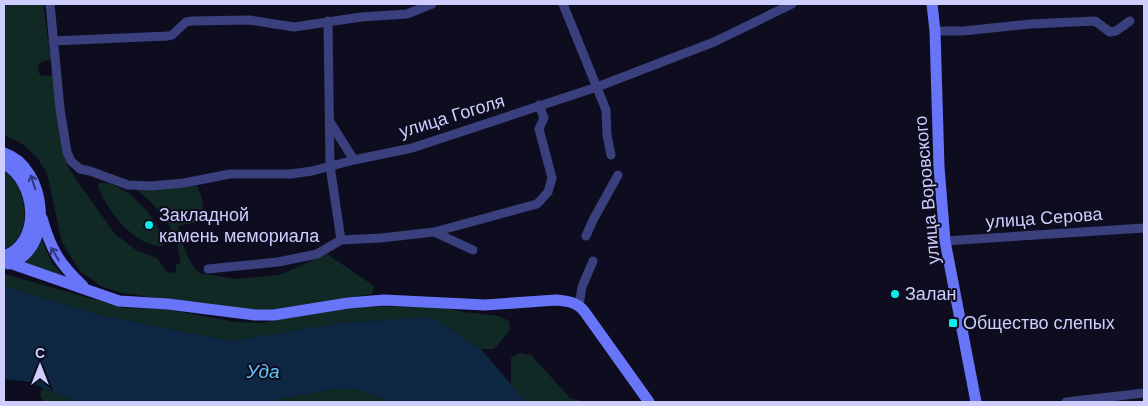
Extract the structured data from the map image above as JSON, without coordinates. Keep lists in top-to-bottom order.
{
  "streets": {
    "street": ["улица Гоголя", "улица Воровского", "улица Серова"]
  },
  "crossings": [
    ["улица Воровского", "улица Серова"]
  ],
  "water": ["Уда"],
  "places": {
    "other": ["Закладной камень мемориала", "Залан"],
    "transit": ["Общество слепых"]
  },
  "north": "top"
}
